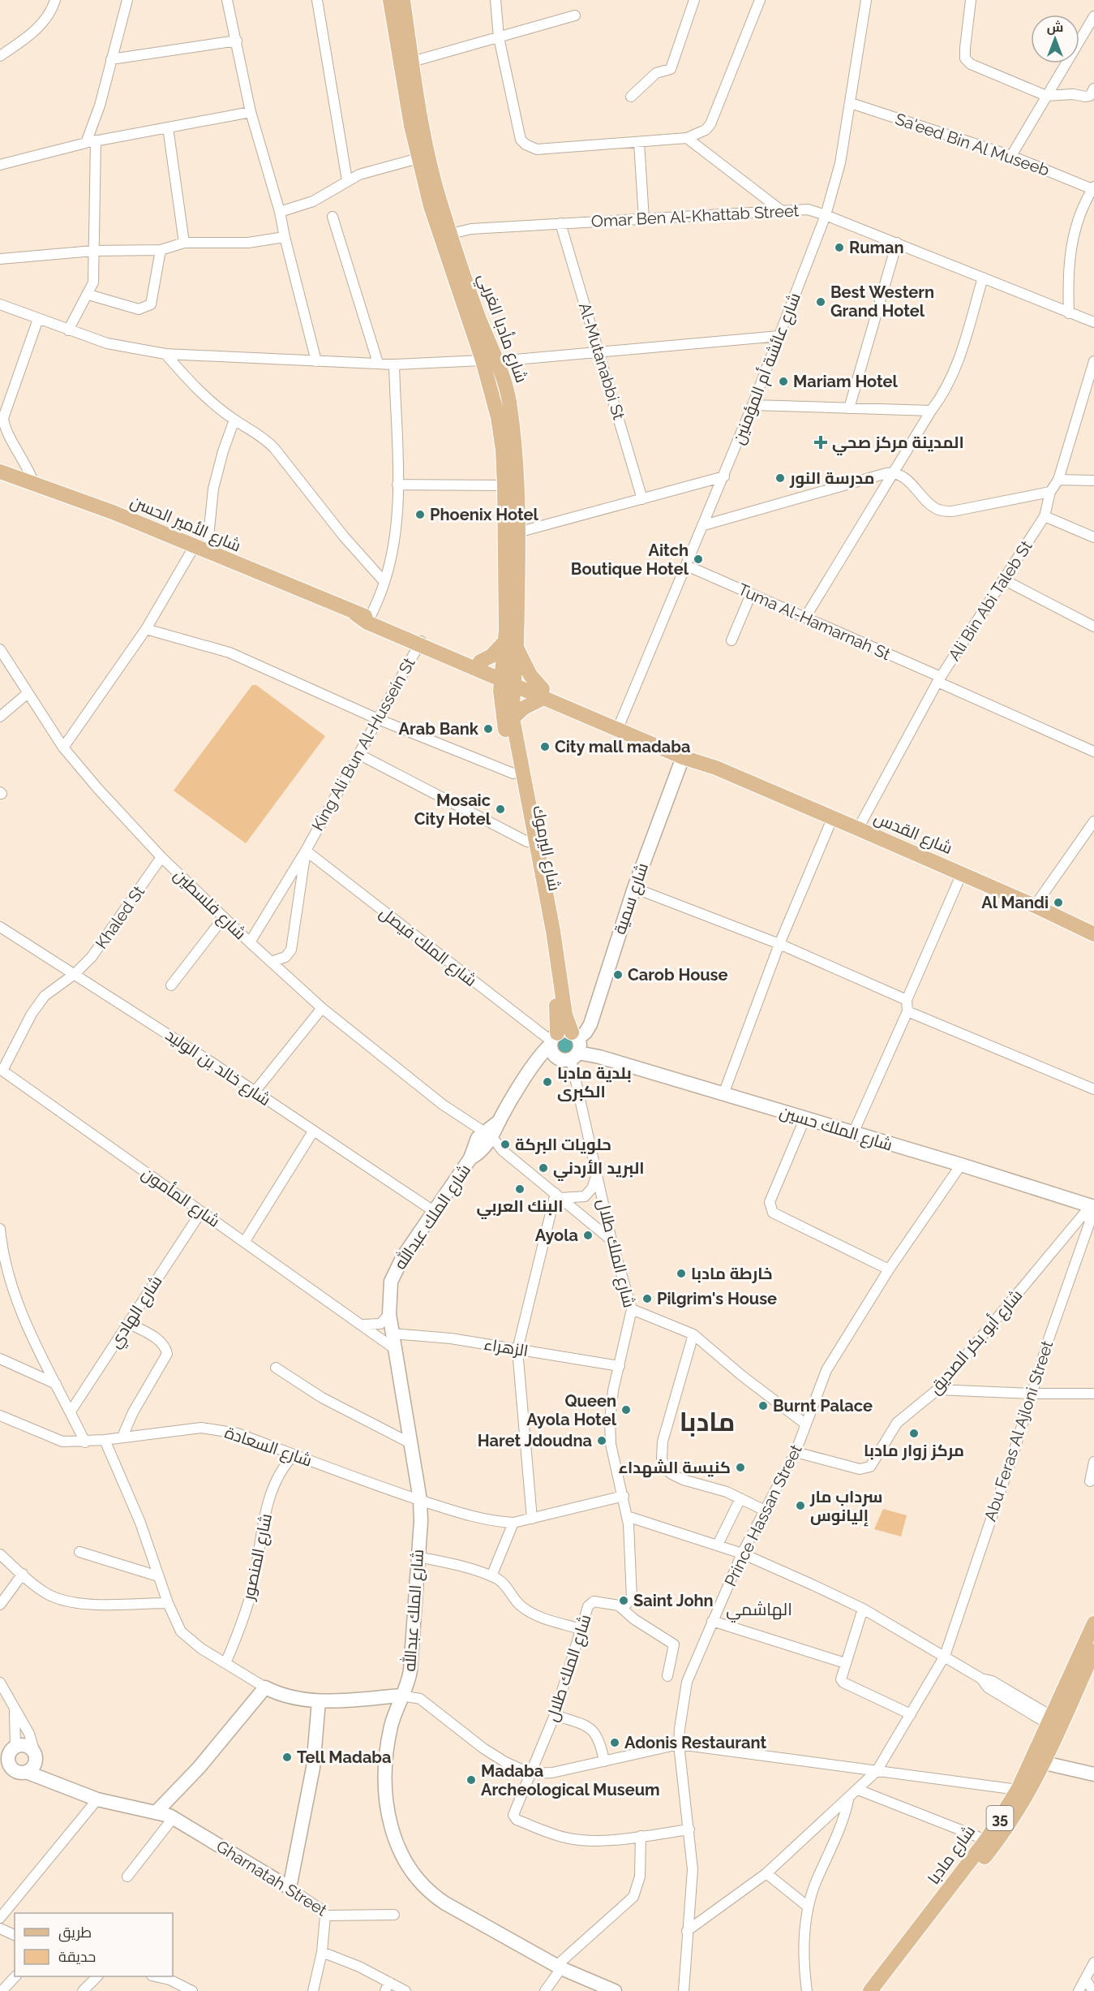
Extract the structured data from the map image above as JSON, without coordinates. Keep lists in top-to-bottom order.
{
  "streets": {
    "main road": [
      "شارع مأدبا الغربي",
      "شارع الأمير الحسن",
      "شارع القدس",
      "شارع اليرموك",
      "شارع سمية",
      "شارع الملك حسين",
      "شارع الملك عبدالله",
      "35",
      "شارع مادبا",
      "Gharnatah Street"
    ],
    "street": [
      "Sa'eed Bin Al Museeb",
      "Omar Ben Al-Khattab Street",
      "Al-Mutanabbi St",
      "شارع عائشة أم المؤمنين",
      "Ali Bin Abi Taleb St",
      "Tuma Al-Hamarnah St",
      "King Ali Bun Al-Hussein St",
      "شارع فلسطين",
      "Khaled St",
      "شارع الملك فيصل",
      "شارع خالد بن الوليد",
      "شارع المأمون",
      "شارع الملك طلال",
      "شارع الهادي",
      "شارع أبو بكر الصديق",
      "الزهراء",
      "Abu Feras Al Ajloni Street",
      "شارع السعادة",
      "Prince Hassan Street",
      "شارع المنصور"
    ]
  },
  "crossings": [
    ["Sa'eed Bin Al Museeb", "شارع عائشة أم المؤمنين"],
    ["Omar Ben Al-Khattab Street", "شارع مأدبا الغربي"],
    ["Omar Ben Al-Khattab Street", "Al-Mutanabbi St"],
    ["Omar Ben Al-Khattab Street", "شارع عائشة أم المؤمنين"],
    ["شارع مأدبا الغربي", "شارع الأمير الحسن"],
    ["شارع مأدبا الغربي", "شارع القدس"],
    ["شارع مأدبا الغربي", "شارع اليرموك"],
    ["شارع عائشة أم المؤمنين", "Tuma Al-Hamarnah St"],
    ["شارع عائشة أم المؤمنين", "شارع القدس"],
    ["شارع الأمير الحسن", "King Ali Bun Al-Hussein St"],
    ["شارع الأمير الحسن", "شارع القدس"],
    ["شارع الأمير الحسن", "شارع اليرموك"],
    ["Ali Bin Abi Taleb St", "Tuma Al-Hamarnah St"],
    ["Ali Bin Abi Taleb St", "شارع القدس"],
    ["King Ali Bun Al-Hussein St", "شارع فلسطين"],
    ["King Ali Bun Al-Hussein St", "شارع الملك فيصل"],
    ["شارع القدس", "شارع اليرموك"],
    ["شارع القدس", "شارع سمية"],
    ["شارع اليرموك", "شارع سمية"],
    ["شارع اليرموك", "شارع الملك فيصل"],
    ["شارع اليرموك", "شارع الملك حسين"],
    ["شارع اليرموك", "شارع الملك طلال"],
    ["شارع سمية", "شارع الملك فيصل"],
    ["شارع سمية", "شارع الملك حسين"],
    ["شارع سمية", "شارع الملك طلال"],
    ["شارع فلسطين", "Khaled St"],
    ["شارع فلسطين", "شارع الملك عبدالله"],
    ["شارع فلسطين", "شارع الملك طلال"],
    ["Khaled St", "شارع خالد بن الوليد"],
    ["Khaled St", "شارع المأمون"],
    ["شارع الملك فيصل", "شارع الملك حسين"],
    ["شارع الملك فيصل", "شارع الملك طلال"],
    ["شارع خالد بن الوليد", "شارع الملك عبدالله"],
    ["شارع الملك حسين", "شارع الملك طلال"],
    ["شارع الملك حسين", "شارع أبو بكر الصديق"],
    ["شارع الملك حسين", "Abu Feras Al Ajloni Street"],
    ["شارع الملك حسين", "Prince Hassan Street"],
    ["شارع المأمون", "شارع الملك عبدالله"],
    ["شارع المأمون", "شارع الهادي"],
    ["شارع الملك عبدالله", "الزهراء"],
    ["شارع الملك عبدالله", "شارع السعادة"],
    ["شارع الملك طلال", "الزهراء"],
    ["شارع الملك طلال", "شارع السعادة"],
    ["شارع أبو بكر الصديق", "Abu Feras Al Ajloni Street"],
    ["شارع أبو بكر الصديق", "Prince Hassan Street"],
    ["Abu Feras Al Ajloni Street", "Prince Hassan Street"],
    ["شارع السعادة", "شارع المنصور"]
  ],
  "districts": ["مادبا", "الهاشمي"],
  "places": {
    "other": [
      "Ruman",
      "Best Western Grand Hotel",
      "Mariam Hotel",
      "مدرسة النور",
      "Phoenix Hotel",
      "Aitch Boutique Hotel",
      "Arab Bank",
      "City mall madaba",
      "Mosaic City Hotel",
      "Al Mandi",
      "Carob House",
      "بلدية مادبا الكبرى",
      "حلويات البركة",
      "البريد الأردني",
      "البنك العربي",
      "Ayola",
      "خارطة مادبا",
      "Pilgrim's House",
      "Burnt Palace",
      "Queen Ayola Hotel",
      "مركز زوار مادبا",
      "Haret Jdoudna",
      "كنيسة الشهداء",
      "سرداب مار إليانوس",
      "Saint John",
      "Adonis Restaurant",
      "Tell Madaba",
      "Madaba Archeological Museum"
    ],
    "health": ["المدينة مركز صحي"]
  },
  "legend": ["طريق", "حديقة"],
  "north": "top"
}
